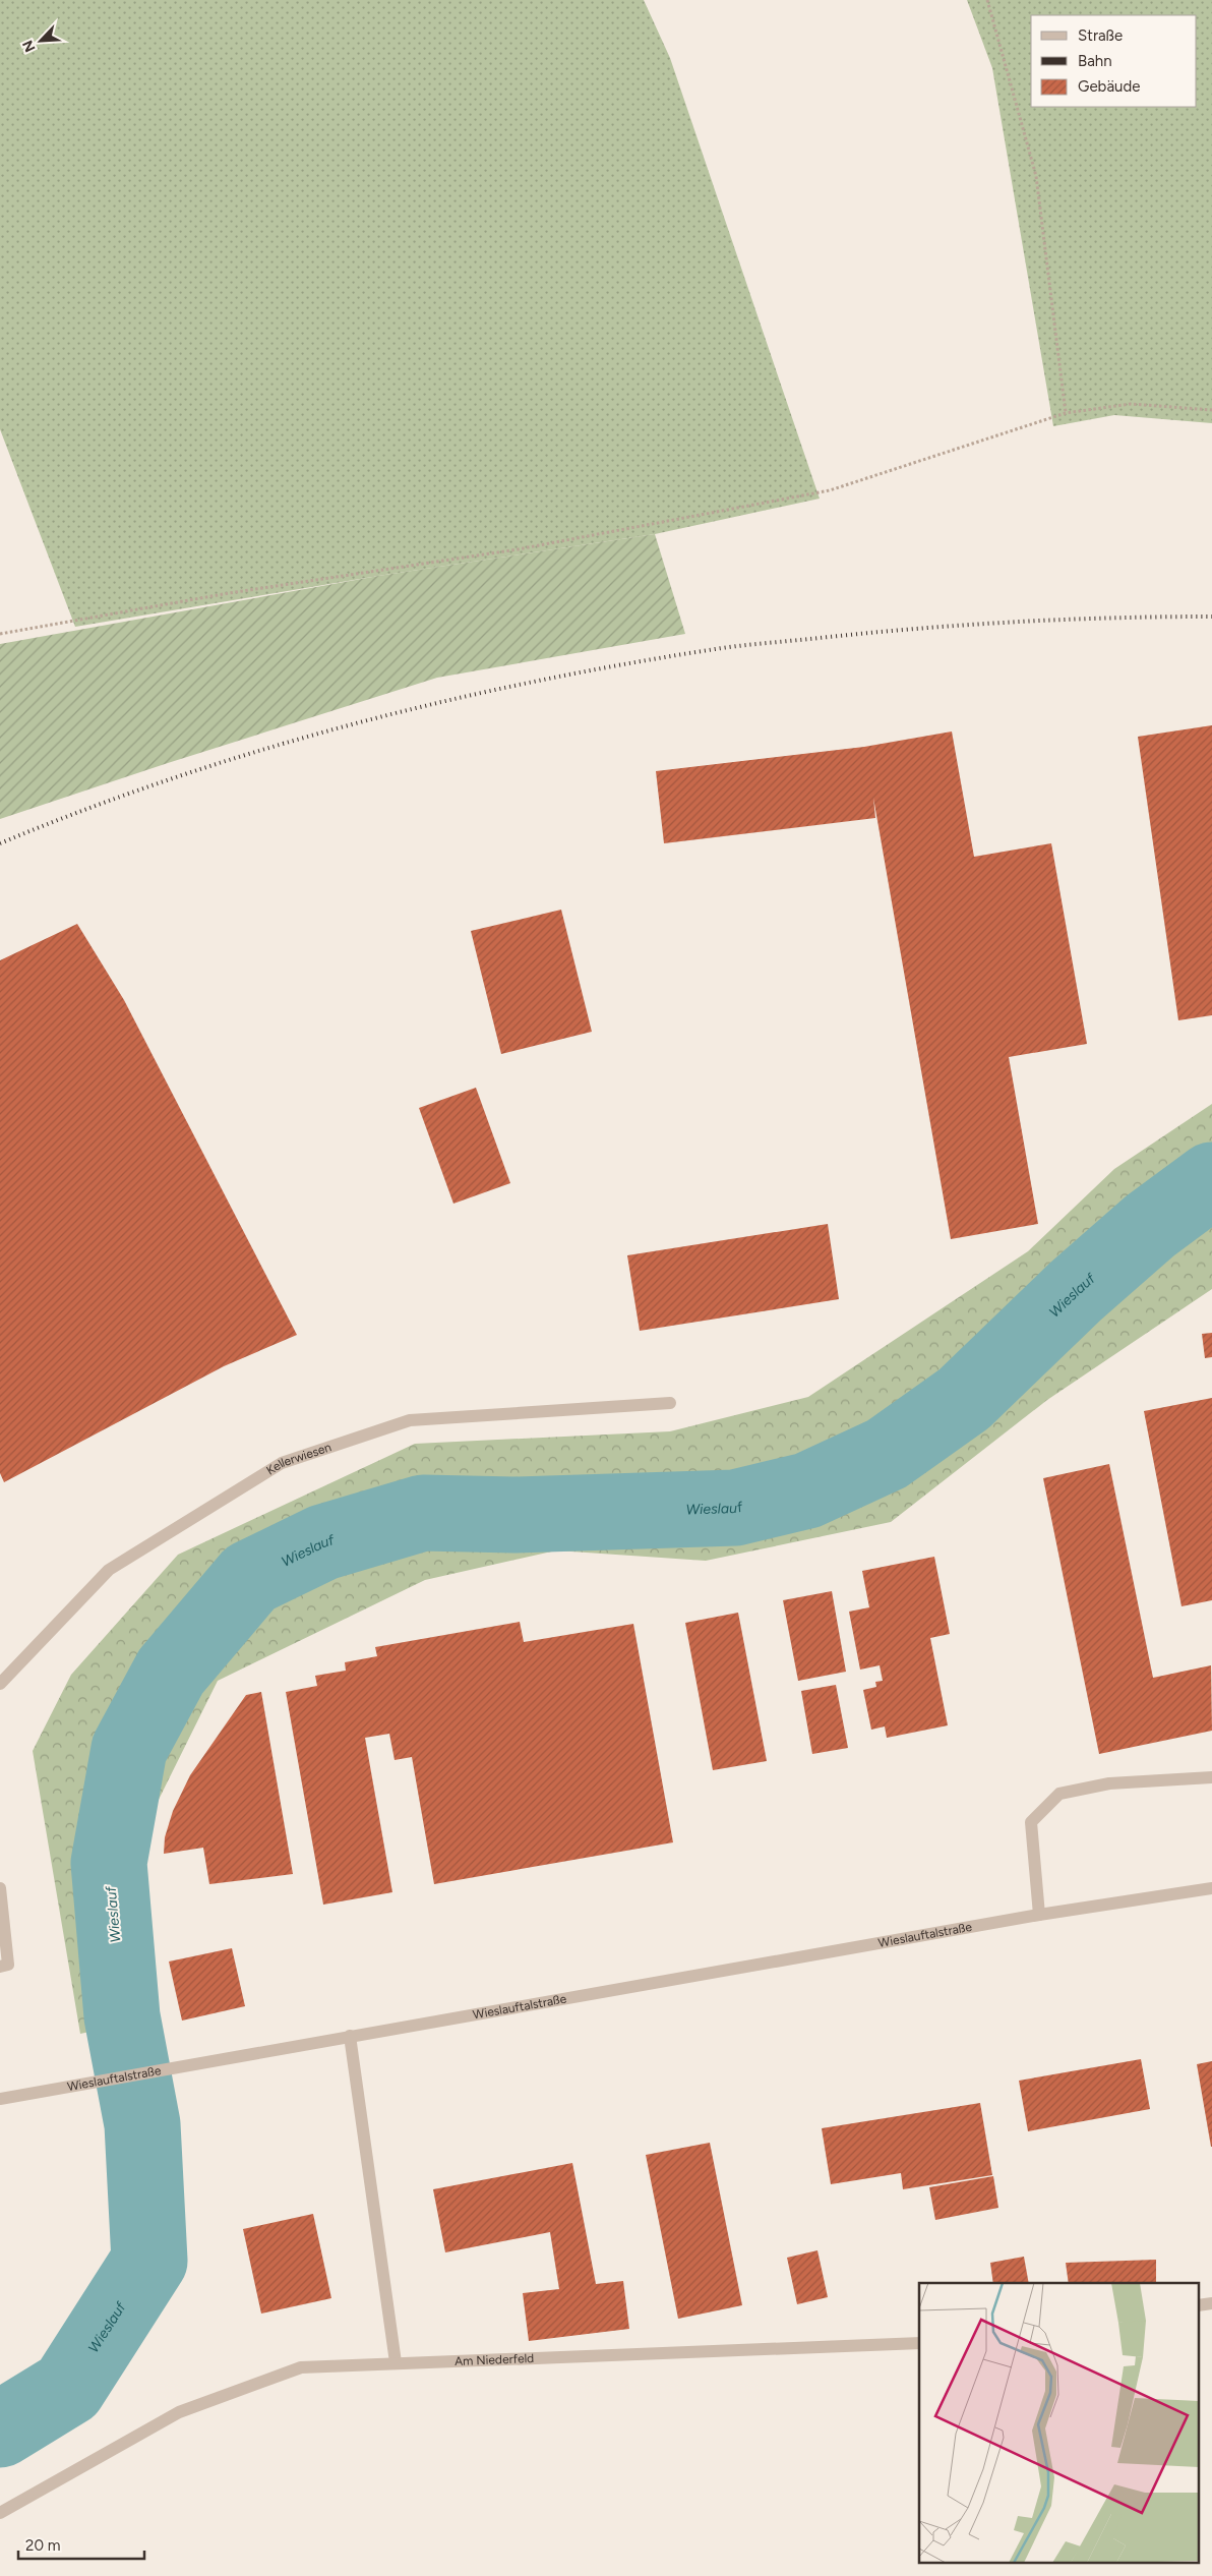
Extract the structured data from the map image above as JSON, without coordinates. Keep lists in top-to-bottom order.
{
  "streets": {
    "street": ["Kellerwiesen", "Wieslauftalstraße", "Am Niederfeld"]
  },
  "water": ["Wieslauf"],
  "legend": ["Straße", "Bahn", "Gebäude"],
  "scale_bar": "20 m",
  "north": "bottom left"
}
